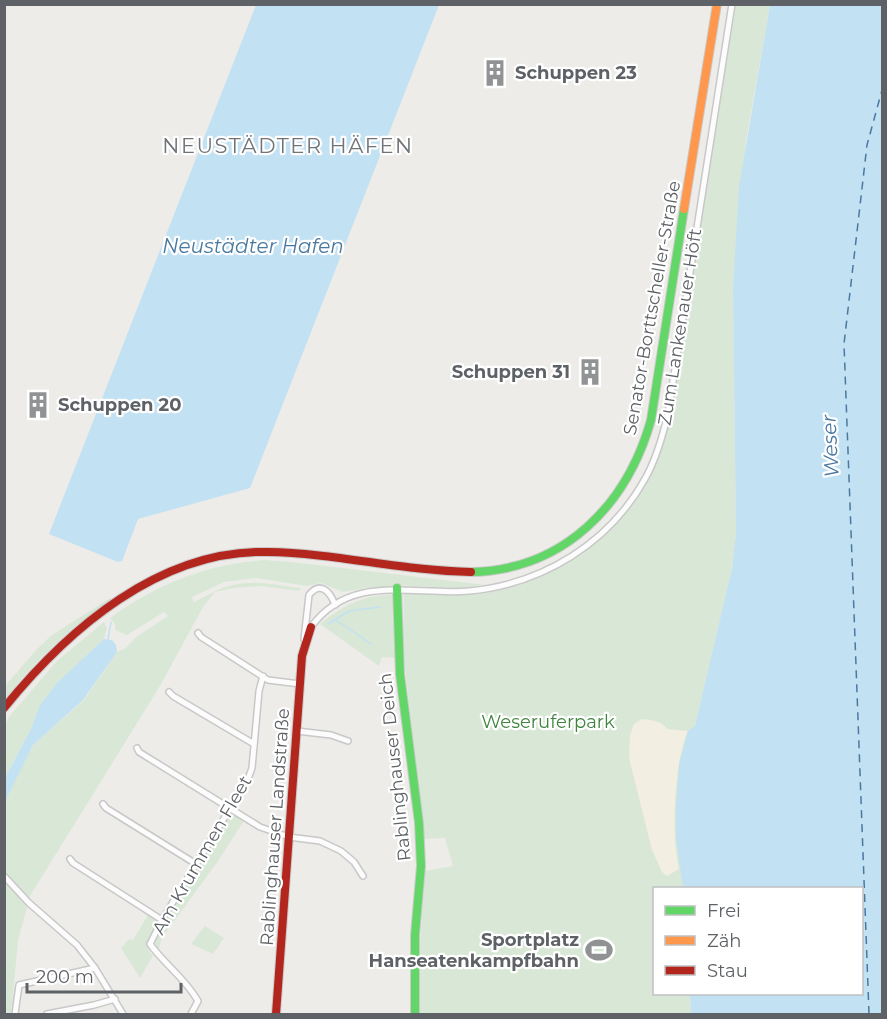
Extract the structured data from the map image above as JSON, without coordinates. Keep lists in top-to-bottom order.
{
  "streets": {
    "street": [
      "Senator-Borttscheller-Straße",
      "Zum Lankenauer Höft",
      "Rablinghauser Deich",
      "Rablinghauser Landstraße",
      "Am Krummen Fleet"
    ]
  },
  "crossings": [
    ["Zum Lankenauer Höft", "Rablinghauser Deich"],
    ["Zum Lankenauer Höft", "Rablinghauser Landstraße"]
  ],
  "districts": ["NEUSTÄDTER HÄFEN"],
  "water": ["Neustädter Hafen", "Weser"],
  "parks": ["Weseruferpark"],
  "places": {
    "building": ["Schuppen 23", "Schuppen 31", "Schuppen 20"],
    "sports": ["Sportplatz Hanseatenkampfbahn"]
  },
  "legend": ["Frei", "Zäh", "Stau"],
  "scale_bar": "200 m"
}
